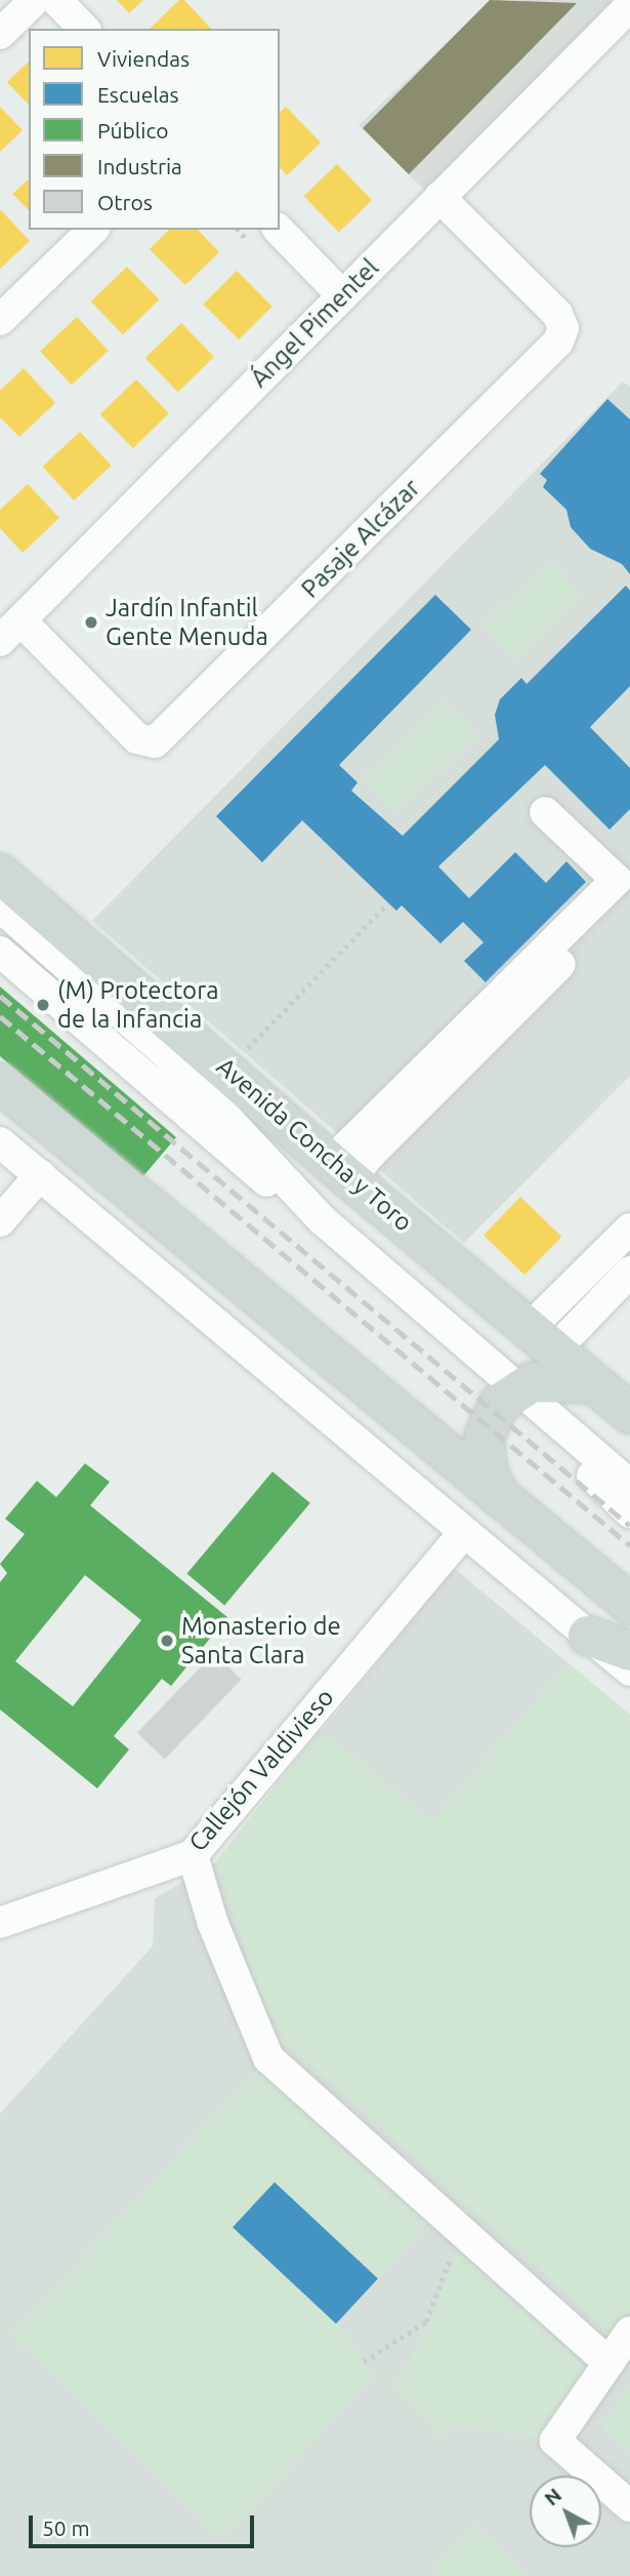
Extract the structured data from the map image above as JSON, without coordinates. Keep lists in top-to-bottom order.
{
  "streets": {
    "main road": ["Avenida Concha y Toro"],
    "street": ["Ángel Pimentel", "Pasaje Alcázar", "Callejón Valdivieso"]
  },
  "crossings": [
    ["Ángel Pimentel", "Pasaje Alcázar"]
  ],
  "places": ["Jardín Infantil Gente Menuda", "(M) Protectora de la Infancia", "Monasterio de Santa Clara"],
  "legend": [
    "Viviendas",
    "Escuelas",
    "Público",
    "Industria",
    "Otros"
  ],
  "scale_bar": "50 m",
  "north": "top left"
}
